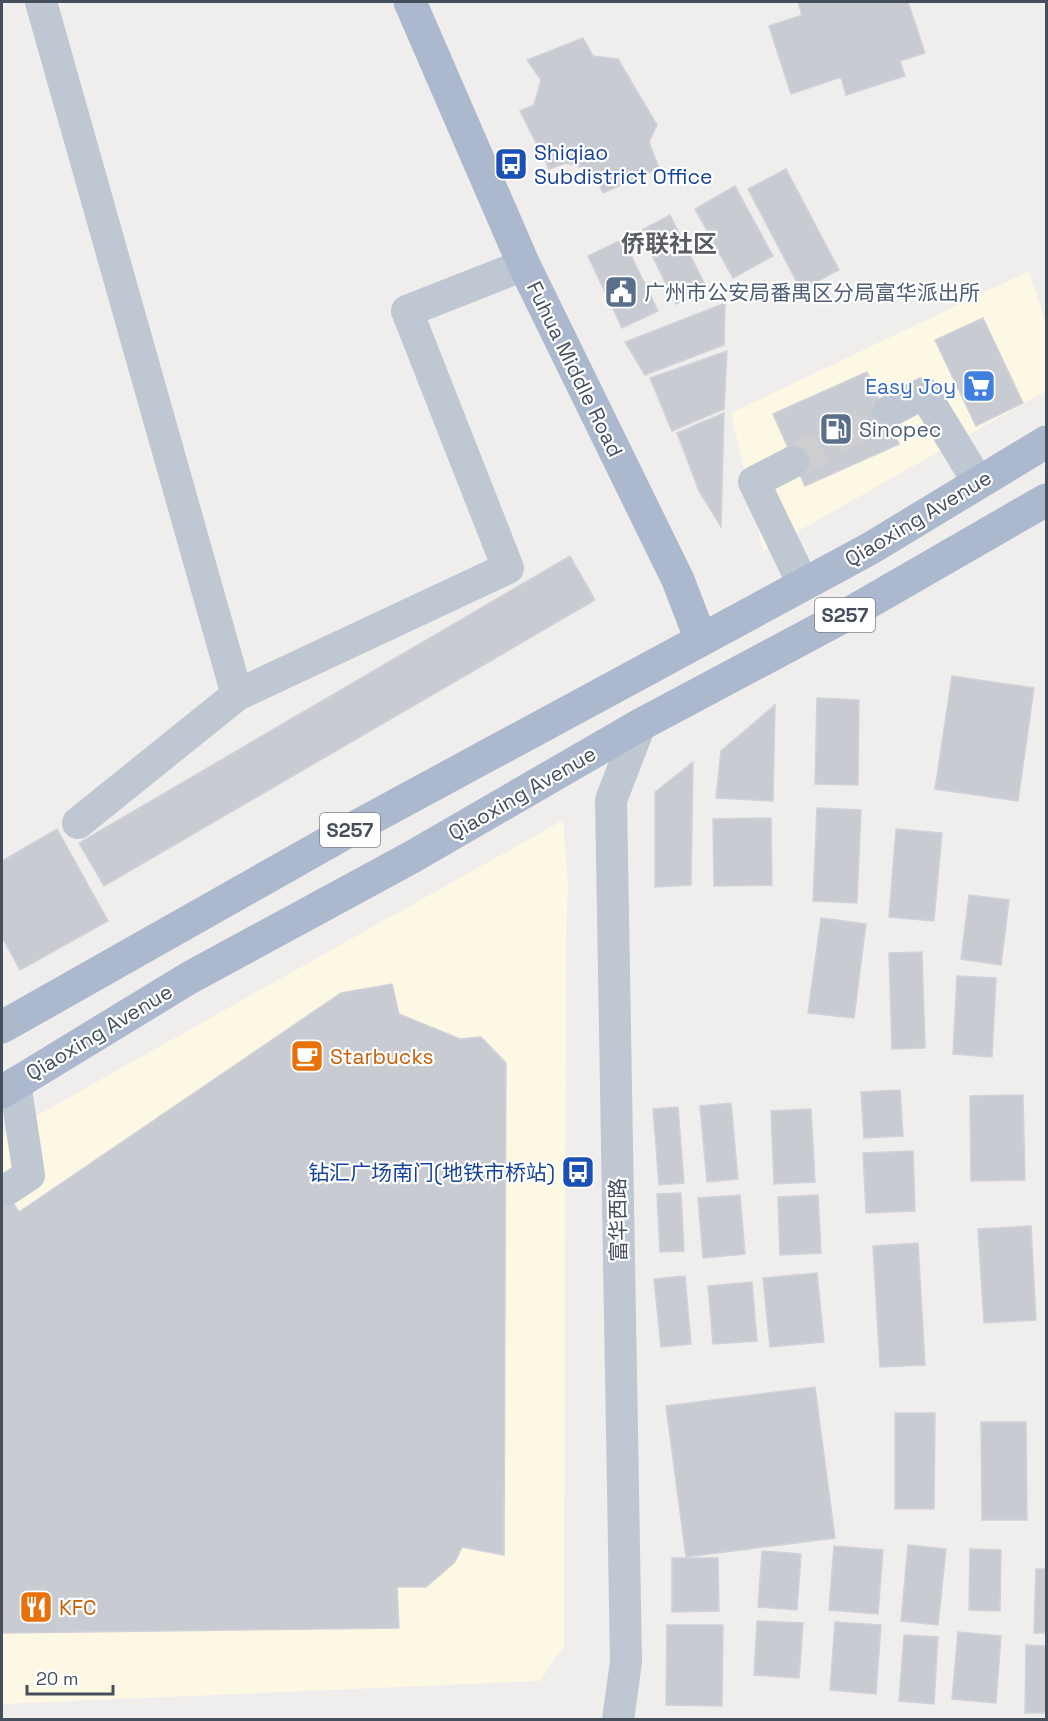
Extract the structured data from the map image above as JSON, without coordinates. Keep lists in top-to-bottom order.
{
  "streets": {
    "main road": ["Fuhua Middle Road", "Qiaoxing Avenue", "S257"],
    "street": ["富华西路"]
  },
  "crossings": [
    ["Fuhua Middle Road", "Qiaoxing Avenue"],
    ["Qiaoxing Avenue", "富华西路"]
  ],
  "districts": ["侨联社区"],
  "places": {
    "bus stop": ["Shiqiao Subdistrict Office", "钻汇广场南门(地铁市桥站)"],
    "public building": ["广州市公安局番禺区分局富华派出所"],
    "supermarket": ["Easy Joy"],
    "fuel station": ["Sinopec"],
    "cafe": ["Starbucks"],
    "restaurant": ["KFC"]
  },
  "scale_bar": "20 m"
}
